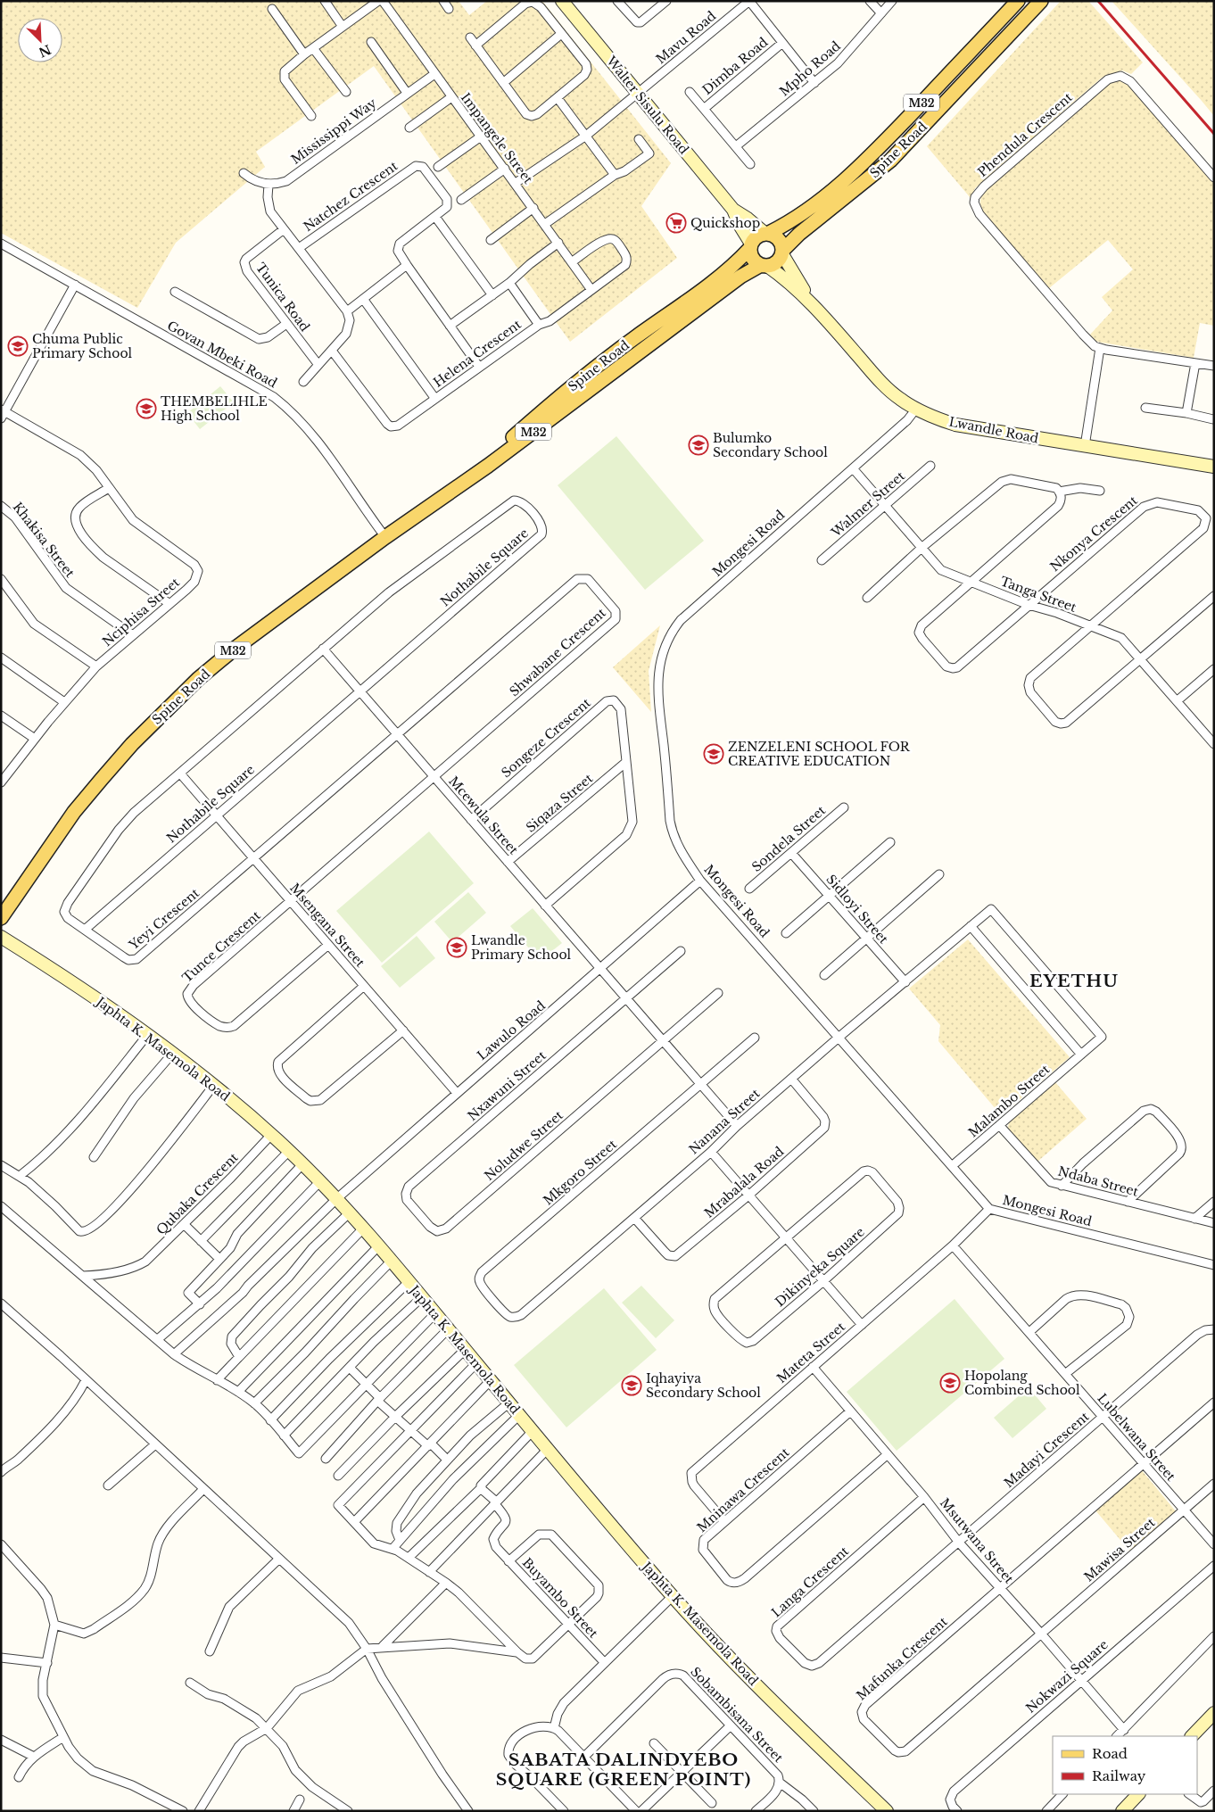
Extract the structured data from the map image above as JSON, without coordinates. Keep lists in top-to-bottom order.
{
  "streets": {
    "main road": [
      "M32",
      "Walter Sisulu Road",
      "Spine Road",
      "Lwandle Road",
      "Japhta K. Masemola Road"
    ],
    "street": [
      "Mavu Road",
      "Dimba Road",
      "Mpho Road",
      "Mississippi Way",
      "Phendula Crescent",
      "Impangele Street",
      "Natchez Crescent",
      "Tunica Road",
      "Helena Crescent",
      "Govan Mbeki Road",
      "Walmer Street",
      "Nkonya Crescent",
      "Khakisa Street",
      "Mongesi Road",
      "Nothabile Square",
      "Tanga Street",
      "Nciphisa Street",
      "Shwabane Crescent",
      "Songeze Crescent",
      "Siqaza Street",
      "Mcewula Street",
      "Sondela Street",
      "Sidloyi Street",
      "Yeyi Crescent",
      "Msengana Street",
      "Tunce Crescent",
      "Lawulo Road",
      "Nxawuni Street",
      "Malambo Street",
      "Nanana Street",
      "Noludwe Street",
      "Mkgoro Street",
      "Ndaba Street",
      "Mrabalala Road",
      "Qubaka Crescent",
      "Dikinyeka Square",
      "Mateta Street",
      "Lubelwana Street",
      "Madayi Crescent",
      "Mninawa Crescent",
      "Msutwana Street",
      "Mawisa Street",
      "Langa Crescent",
      "Buyambo Street",
      "Mafunka Crescent",
      "Nokwazi Square",
      "Sobambisana Street"
    ]
  },
  "crossings": [
    ["Mavu Road", "Walter Sisulu Road"],
    ["Mavu Road", "Impangele Street"],
    ["Walter Sisulu Road", "Spine Road"],
    ["Walter Sisulu Road", "Lwandle Road"],
    ["Mississippi Way", "Impangele Street"],
    ["Spine Road", "Govan Mbeki Road"],
    ["Spine Road", "Lwandle Road"],
    ["Natchez Crescent", "Helena Crescent"],
    ["Lwandle Road", "Mongesi Road"],
    ["Walmer Street", "Tanga Street"],
    ["Nkonya Crescent", "Tanga Street"],
    ["Khakisa Street", "Nciphisa Street"],
    ["Mongesi Road", "Tanga Street"],
    ["Mongesi Road", "Lawulo Road"],
    ["Mongesi Road", "Malambo Street"],
    ["Mongesi Road", "Nanana Street"],
    ["Mongesi Road", "Mateta Street"],
    ["Nothabile Square", "Mcewula Street"],
    ["Nothabile Square", "Yeyi Crescent"],
    ["Nothabile Square", "Msengana Street"],
    ["Shwabane Crescent", "Mcewula Street"],
    ["Shwabane Crescent", "Yeyi Crescent"],
    ["Shwabane Crescent", "Msengana Street"],
    ["Shwabane Crescent", "Tunce Crescent"],
    ["Songeze Crescent", "Siqaza Street"],
    ["Songeze Crescent", "Mcewula Street"],
    ["Siqaza Street", "Mcewula Street"],
    ["Mcewula Street", "Lawulo Road"],
    ["Mcewula Street", "Nxawuni Street"],
    ["Mcewula Street", "Nanana Street"],
    ["Mcewula Street", "Noludwe Street"],
    ["Mcewula Street", "Mkgoro Street"],
    ["Sondela Street", "Sidloyi Street"],
    ["Sidloyi Street", "Nanana Street"],
    ["Yeyi Crescent", "Msengana Street"],
    ["Msengana Street", "Tunce Crescent"],
    ["Msengana Street", "Lawulo Road"],
    ["Lawulo Road", "Japhta K. Masemola Road"],
    ["Japhta K. Masemola Road", "Qubaka Crescent"],
    ["Nxawuni Street", "Noludwe Street"],
    ["Malambo Street", "Nanana Street"],
    ["Malambo Street", "Ndaba Street"],
    ["Nanana Street", "Mkgoro Street"],
    ["Nanana Street", "Mrabalala Road"],
    ["Mateta Street", "Lubelwana Street"],
    ["Mateta Street", "Mninawa Crescent"],
    ["Mateta Street", "Msutwana Street"],
    ["Lubelwana Street", "Madayi Crescent"],
    ["Lubelwana Street", "Mawisa Street"],
    ["Madayi Crescent", "Msutwana Street"],
    ["Madayi Crescent", "Langa Crescent"],
    ["Mninawa Crescent", "Msutwana Street"],
    ["Msutwana Street", "Mawisa Street"],
    ["Msutwana Street", "Langa Crescent"],
    ["Msutwana Street", "Mafunka Crescent"],
    ["Msutwana Street", "Nokwazi Square"],
    ["Mawisa Street", "Mafunka Crescent"]
  ],
  "districts": ["EYETHU", "SABATA DALINDYEBO SQUARE (GREEN POINT)"],
  "places": {
    "supermarket": ["Quickshop"],
    "school or university": [
      "Chuma Public Primary School",
      "THEMBELIHLE High School",
      "Bulumko Secondary School",
      "ZENZELENI SCHOOL FOR CREATIVE EDUCATION",
      "Lwandle Primary School",
      "Hopolang Combined School",
      "Iqhayiya Secondary School"
    ]
  },
  "legend": ["Road", "Railway"],
  "north": "bottom right"
}
